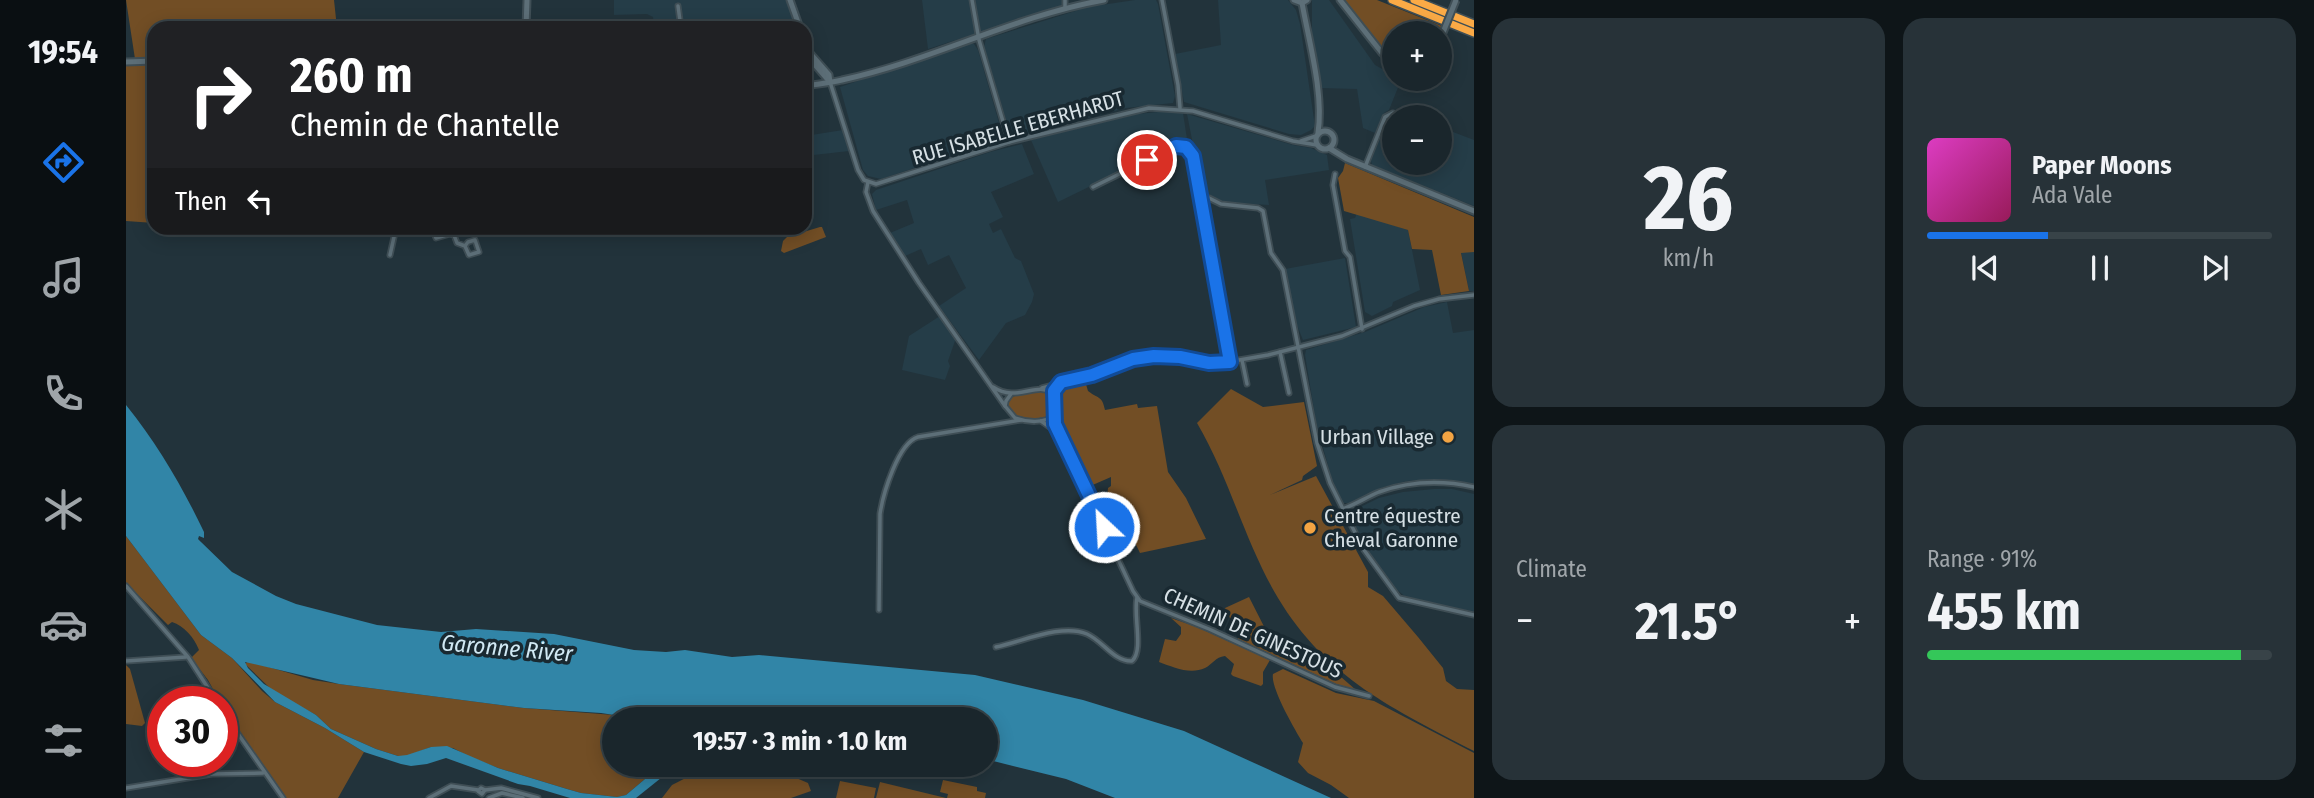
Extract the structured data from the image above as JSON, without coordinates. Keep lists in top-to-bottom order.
{
  "streets": {
    "street": ["RUE ISABELLE EBERHARDT", "CHEMIN DE GINESTOUS"]
  },
  "water": ["Garonne River"],
  "places": ["Urban Village", "Centre équestre Cheval Garonne"],
  "page": {
    "tabs": "19:54",
    "tile": [
      ["26", "km/h"],
      "Climate",
      ["Range · 91%", "455 km"]
    ],
    "map_buttons": ["+", "−"],
    "turn": ["260 m", "Chemin de Chantelle"],
    "song": ["Paper Moons", "Ada Vale"],
    "then": "Then",
    "heat": ["−", "21.5°", "+"],
    "limit": "30",
    "trip": "19:57 · 3 min · 1.0 km"
  }
}
